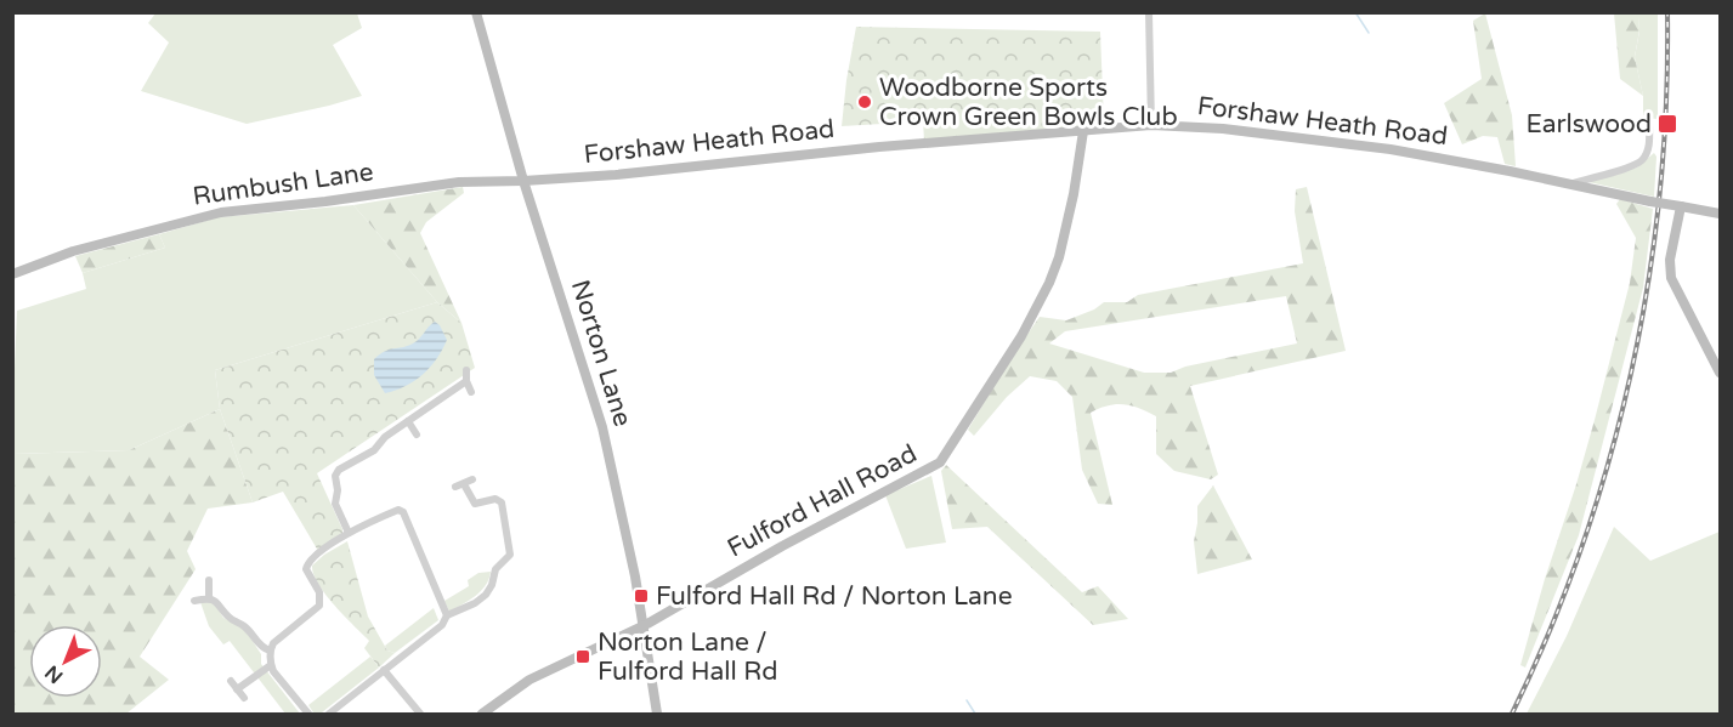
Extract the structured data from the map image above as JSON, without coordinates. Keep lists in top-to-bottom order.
{
  "streets": {
    "street": [
      "Forshaw Heath Road",
      "Rumbush Lane",
      "Norton Lane",
      "Fulford Hall Road"
    ]
  },
  "crossings": [
    ["Forshaw Heath Road", "Rumbush Lane"],
    ["Forshaw Heath Road", "Norton Lane"],
    ["Forshaw Heath Road", "Fulford Hall Road"],
    ["Rumbush Lane", "Norton Lane"],
    ["Norton Lane", "Fulford Hall Road"]
  ],
  "places": {
    "other": ["Woodborne Sports Crown Green Bowls Club"],
    "transit": ["Earlswood", "Fulford Hall Rd / Norton Lane", "Norton Lane / Fulford Hall Rd"]
  },
  "north": "bottom left"
}
